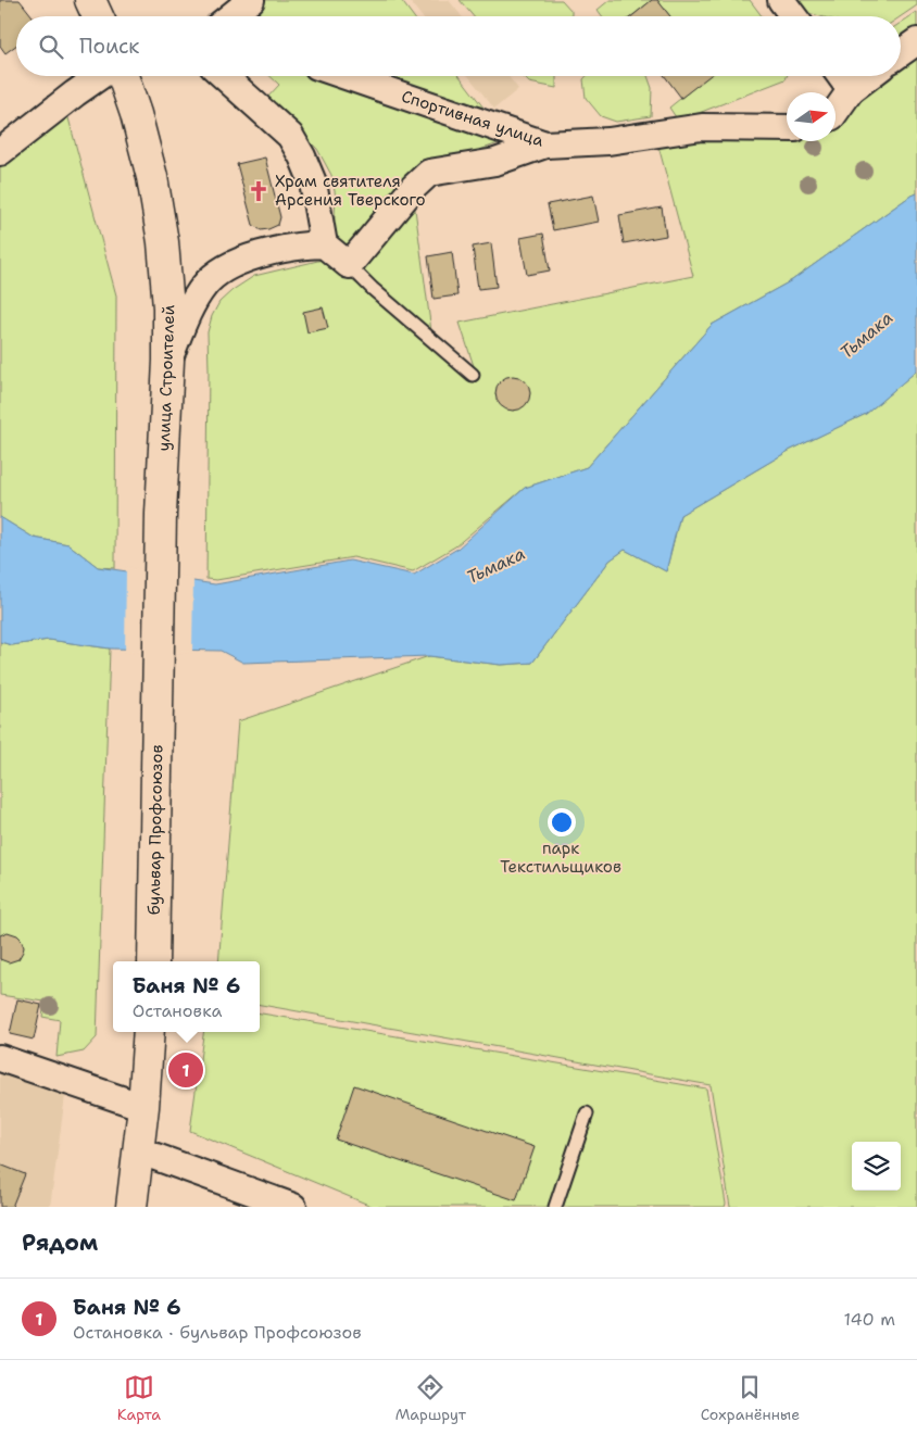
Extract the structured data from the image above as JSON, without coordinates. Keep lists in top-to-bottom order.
{
  "streets": {
    "main road": ["улица Строителей", "бульвар Профсоюзов"],
    "street": ["Спортивная улица"]
  },
  "crossings": [
    ["улица Строителей", "бульвар Профсоюзов"]
  ],
  "water": ["Тьмака"],
  "parks": ["парк Текстильщиков"],
  "places": {
    "church": ["Храм святителя Арсения Тверского"]
  },
  "north": "right",
  "page": {
    "search": "Поиск",
    "popup": ["Баня № 6", "Остановка"],
    "pins": "1",
    "heading": "Рядом",
    "list": [
      {
        "mark": "1",
        "name": "Баня № 6",
        "note": "Остановка · бульвар Профсоюзов",
        "value": "140 m"
      }
    ],
    "nav": ["Карта", "Маршрут", "Сохранённые"]
  }
}
